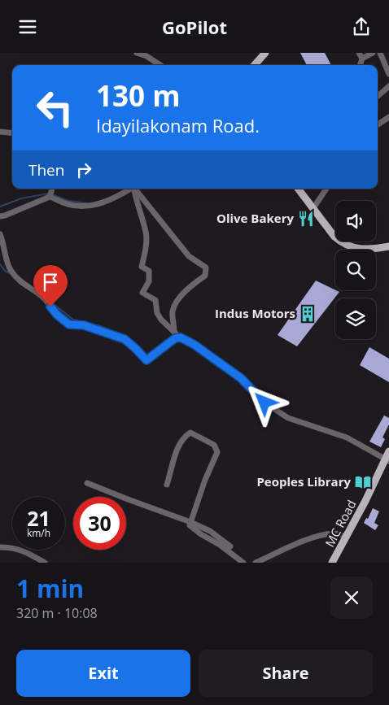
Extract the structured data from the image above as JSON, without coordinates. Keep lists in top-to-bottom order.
{
  "streets": {
    "main road": ["MC Road"]
  },
  "places": {
    "restaurant": ["Olive Bakery"],
    "building": ["Indus Motors"],
    "library": ["Peoples Library"]
  },
  "page": {
    "header": "GoPilot",
    "turn": ["130 m", "Idayilakonam Road."],
    "then": "Then",
    "speed": "21 km/h",
    "limit": "30",
    "heading": ["1 min", "320 m · 10:08"],
    "buttons": ["Exit", "Share"]
  }
}
